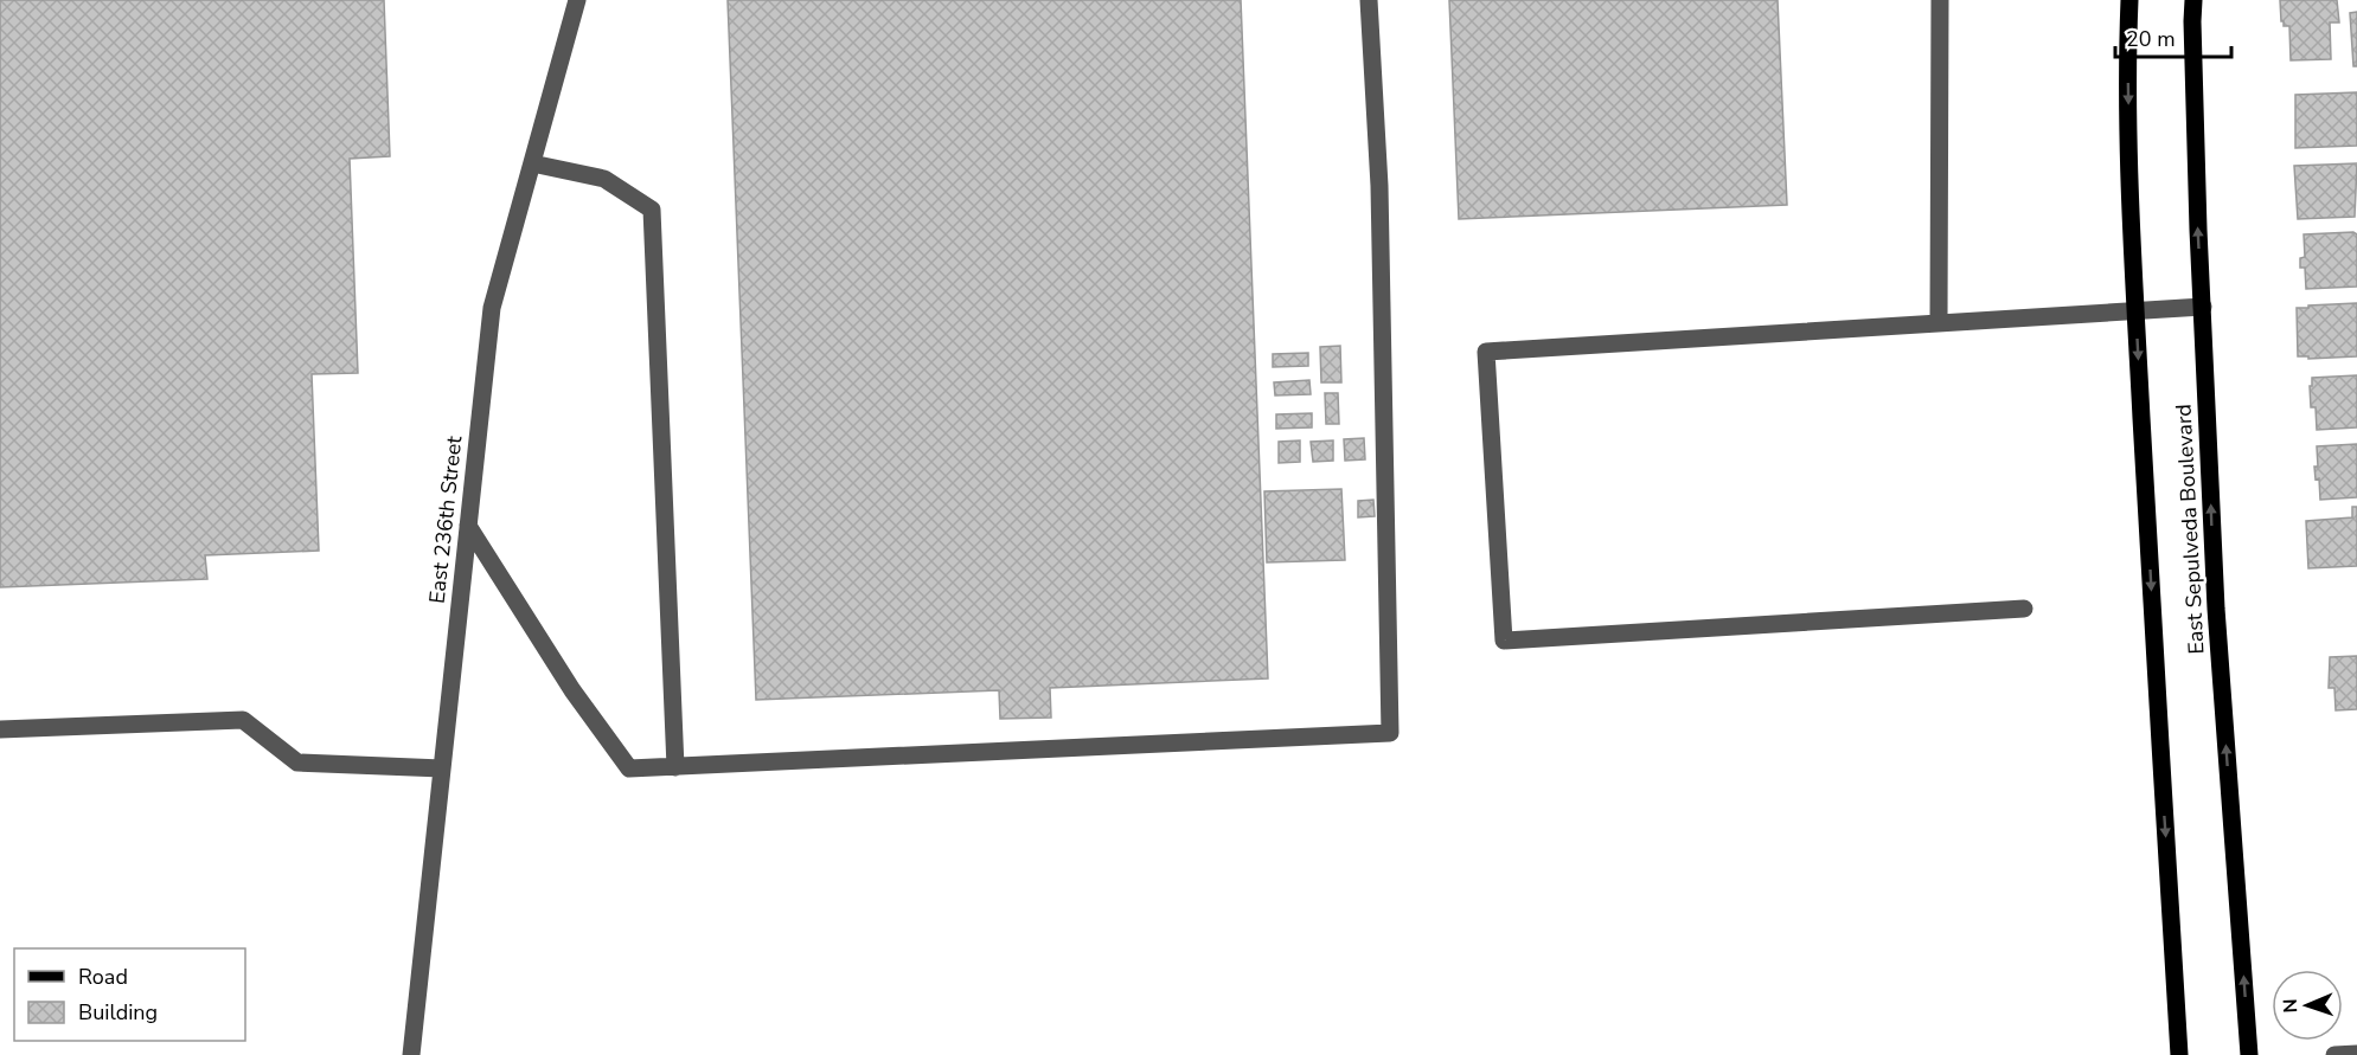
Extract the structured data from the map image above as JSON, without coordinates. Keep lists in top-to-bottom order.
{
  "streets": {
    "main road": ["East Sepulveda Boulevard"],
    "street": ["East 236th Street"]
  },
  "legend": ["Road", "Building"],
  "scale_bar": "20 m",
  "north": "left"
}
